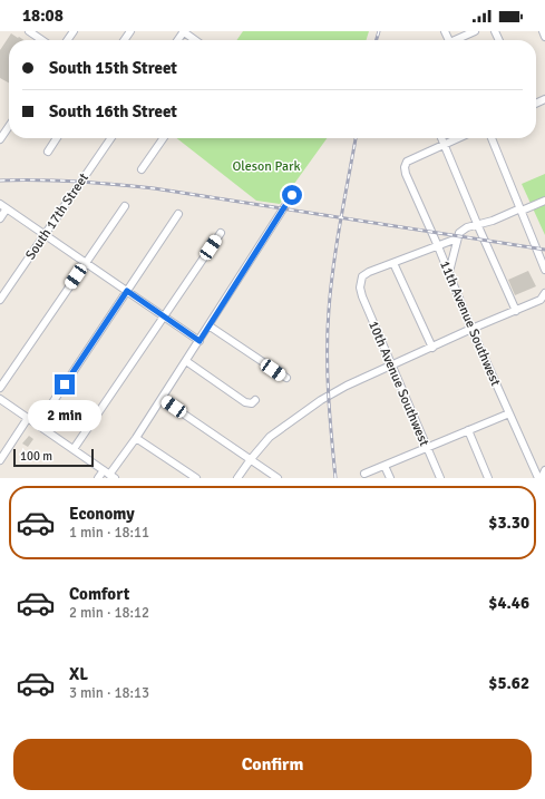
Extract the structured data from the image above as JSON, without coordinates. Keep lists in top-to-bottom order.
{
  "streets": {
    "street": ["South 17th Street", "11th Avenue Southwest", "10th Avenue Southwest"]
  },
  "parks": ["Oleson Park"],
  "scale_bar": "100 m",
  "page": {
    "status": "18:08",
    "banner": ["South 15th Street", "South 16th Street"],
    "bubble": "2 min",
    "scale": "100 m",
    "list": [
      {
        "name": "Economy",
        "note": "1 min · 18:11",
        "value": "$3.30"
      },
      {
        "name": "Comfort",
        "note": "2 min · 18:12",
        "value": "$4.46"
      },
      {
        "name": "XL",
        "note": "3 min · 18:13",
        "value": "$5.62"
      }
    ],
    "buttons": "Confirm"
  }
}
